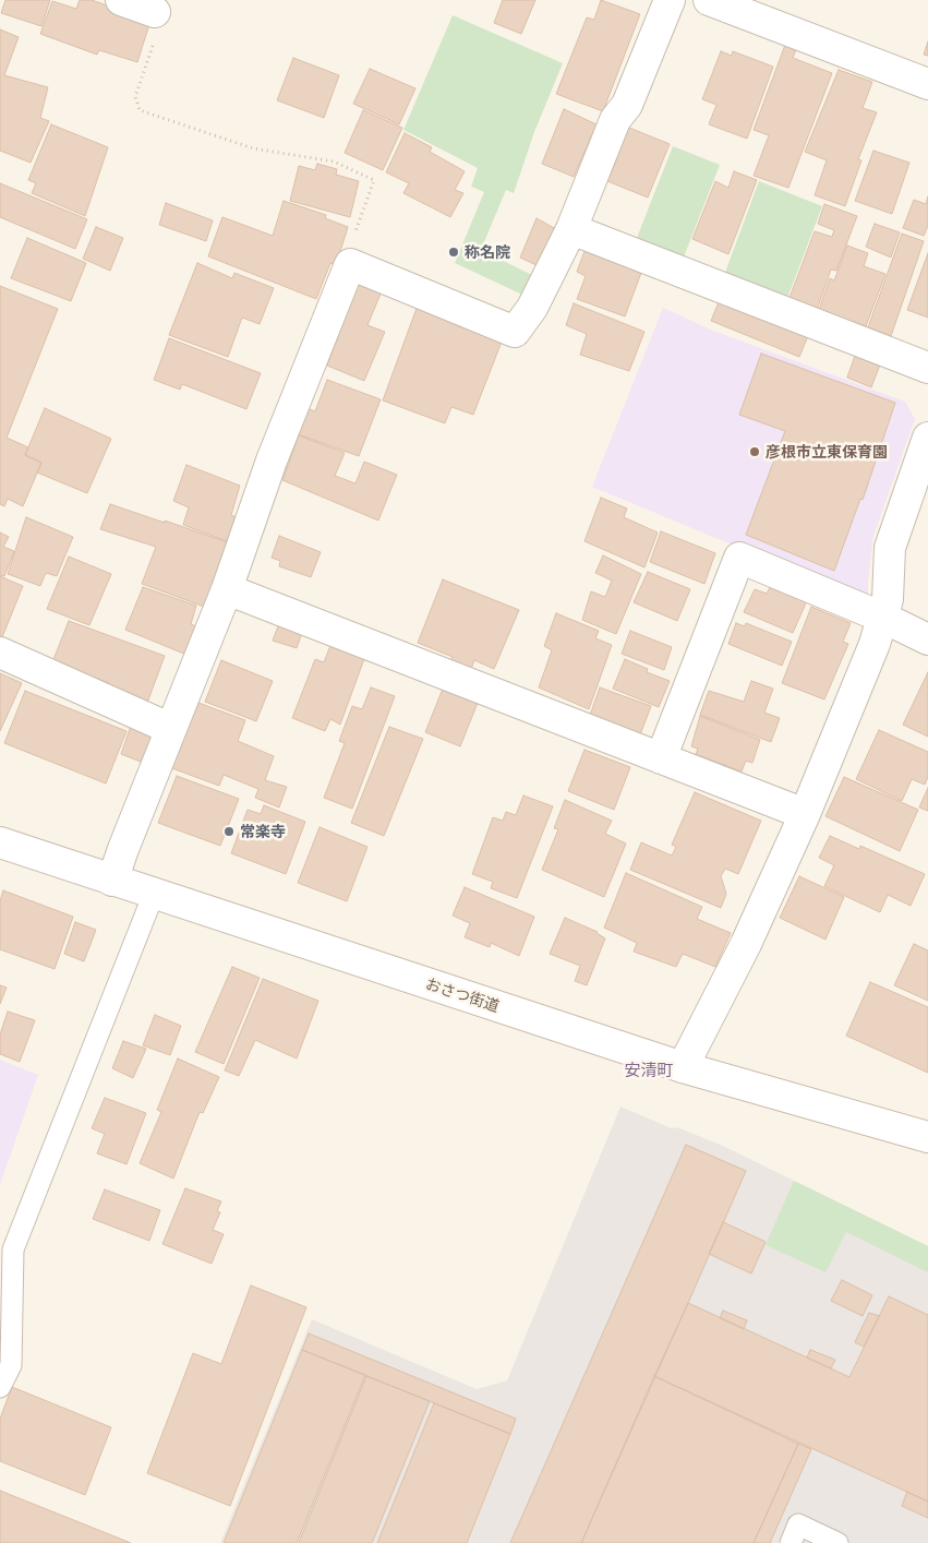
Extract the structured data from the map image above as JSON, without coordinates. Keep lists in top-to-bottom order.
{
  "streets": {
    "street": ["おさつ街道"]
  },
  "districts": ["安清町"],
  "places": ["称名院", "彦根市立東保育園", "常楽寺"]
}
